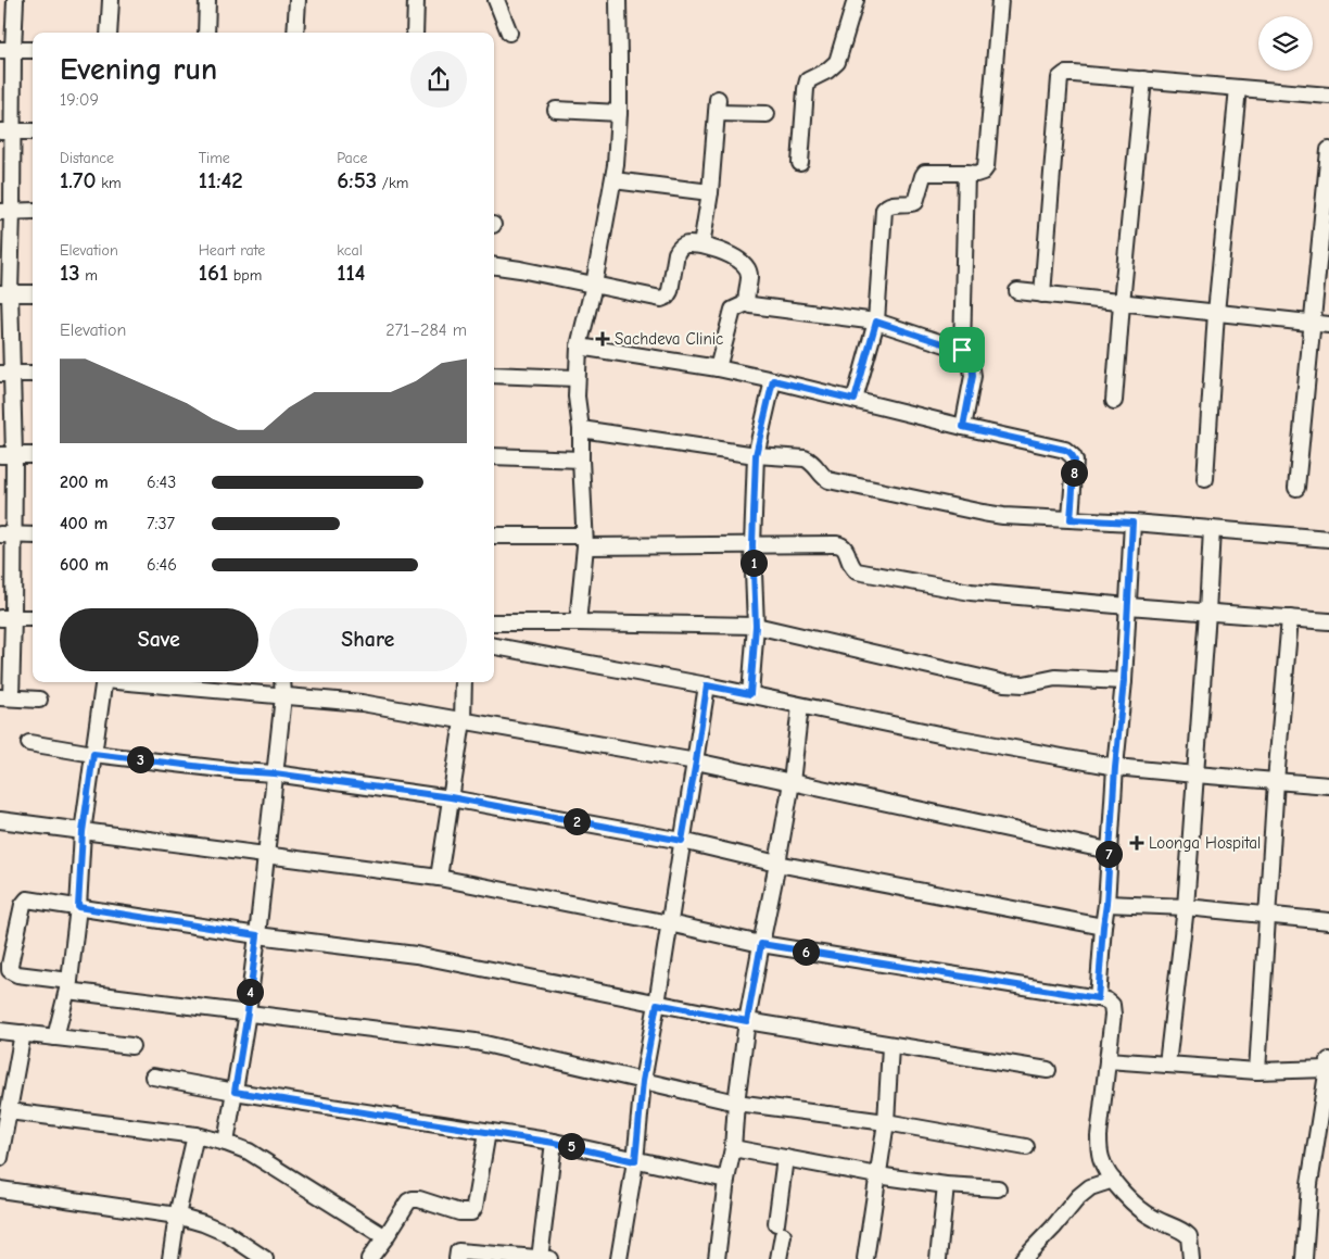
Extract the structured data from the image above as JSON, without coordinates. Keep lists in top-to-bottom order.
{
  "places": {
    "health": ["Sachdeva Clinic", "Loonga Hospital"]
  },
  "page": {
    "heading": ["Evening run", "19:09"],
    "stats": [
      ["Distance", "1.70 km"],
      ["Time", "11:42"],
      ["Pace", "6:53 /km"],
      ["Elevation", "13 m"],
      ["Heart rate", "161 bpm"],
      ["kcal", "114"]
    ],
    "chart": ["Elevation", "271–284 m"],
    "pins": [
      "8",
      "1",
      "3",
      "2",
      "7",
      "6",
      "4",
      "5"
    ],
    "list": [
      {
        "name": "200 m",
        "note": "6:43"
      },
      {
        "name": "400 m",
        "note": "7:37"
      },
      {
        "name": "600 m",
        "note": "6:46"
      }
    ],
    "buttons": ["Save", "Share"]
  }
}
